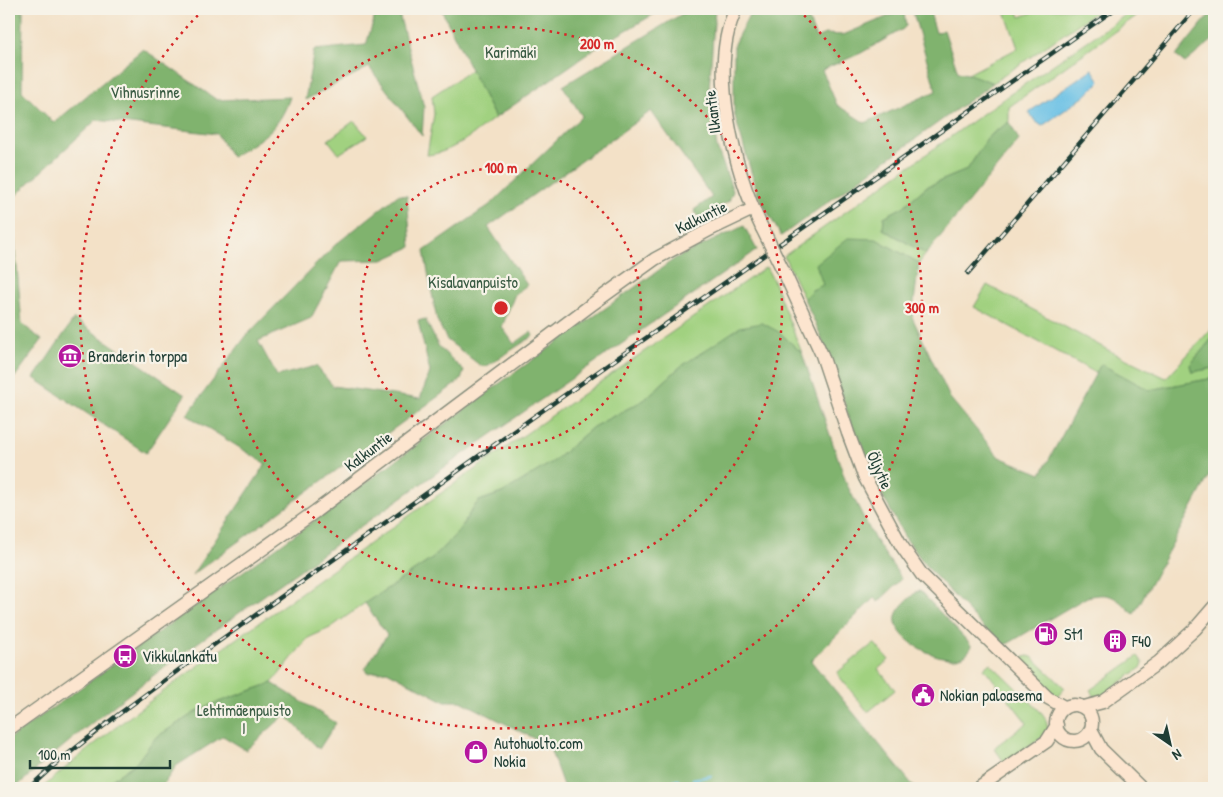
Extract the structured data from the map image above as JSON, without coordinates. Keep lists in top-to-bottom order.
{
  "streets": {
    "main road": ["Ilkantie", "Kalkuntie", "Öljytie"]
  },
  "crossings": [
    ["Ilkantie", "Kalkuntie"],
    ["Ilkantie", "Öljytie"],
    ["Kalkuntie", "Öljytie"]
  ],
  "parks": [
    "Karimäki",
    "Vihnusrinne",
    "Kisalavanpuisto",
    "Lehtimäenpuisto I"
  ],
  "places": {
    "museum": ["Branderin torppa"],
    "fuel station": ["St1"],
    "building": ["F40"],
    "bus stop": ["Vikkulankatu"],
    "public building": ["Nokian paloasema"],
    "shop": ["Autohuolto.com Nokia"]
  },
  "scale_bar": "100 m",
  "north": "bottom right",
  "rings": ["200 m", "100 m", "300 m"]
}
